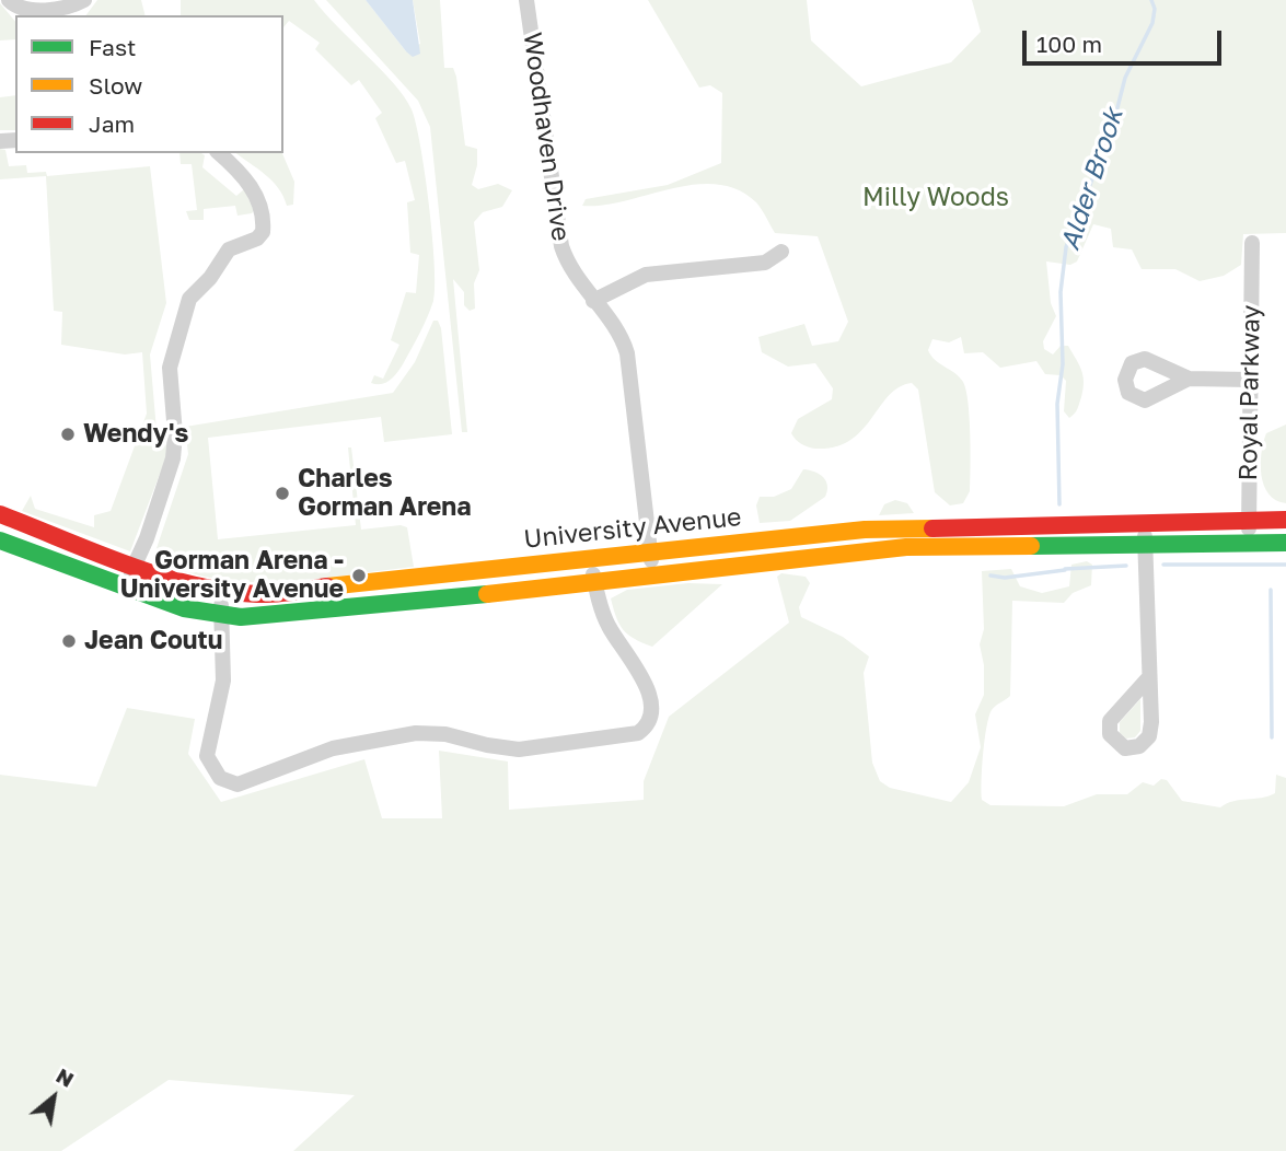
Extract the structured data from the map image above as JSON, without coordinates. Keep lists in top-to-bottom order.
{
  "streets": {
    "main road": ["University Avenue"],
    "street": ["Woodhaven Drive", "Royal Parkway"]
  },
  "crossings": [
    ["Woodhaven Drive", "University Avenue"],
    ["Royal Parkway", "University Avenue"]
  ],
  "water": ["Alder Brook"],
  "parks": ["Milly Woods"],
  "places": [
    "Wendy's",
    "Charles Gorman Arena",
    "Gorman Arena - University Avenue",
    "Jean Coutu"
  ],
  "legend": ["Fast", "Slow", "Jam"],
  "scale_bar": "100 m",
  "north": "top right"
}
